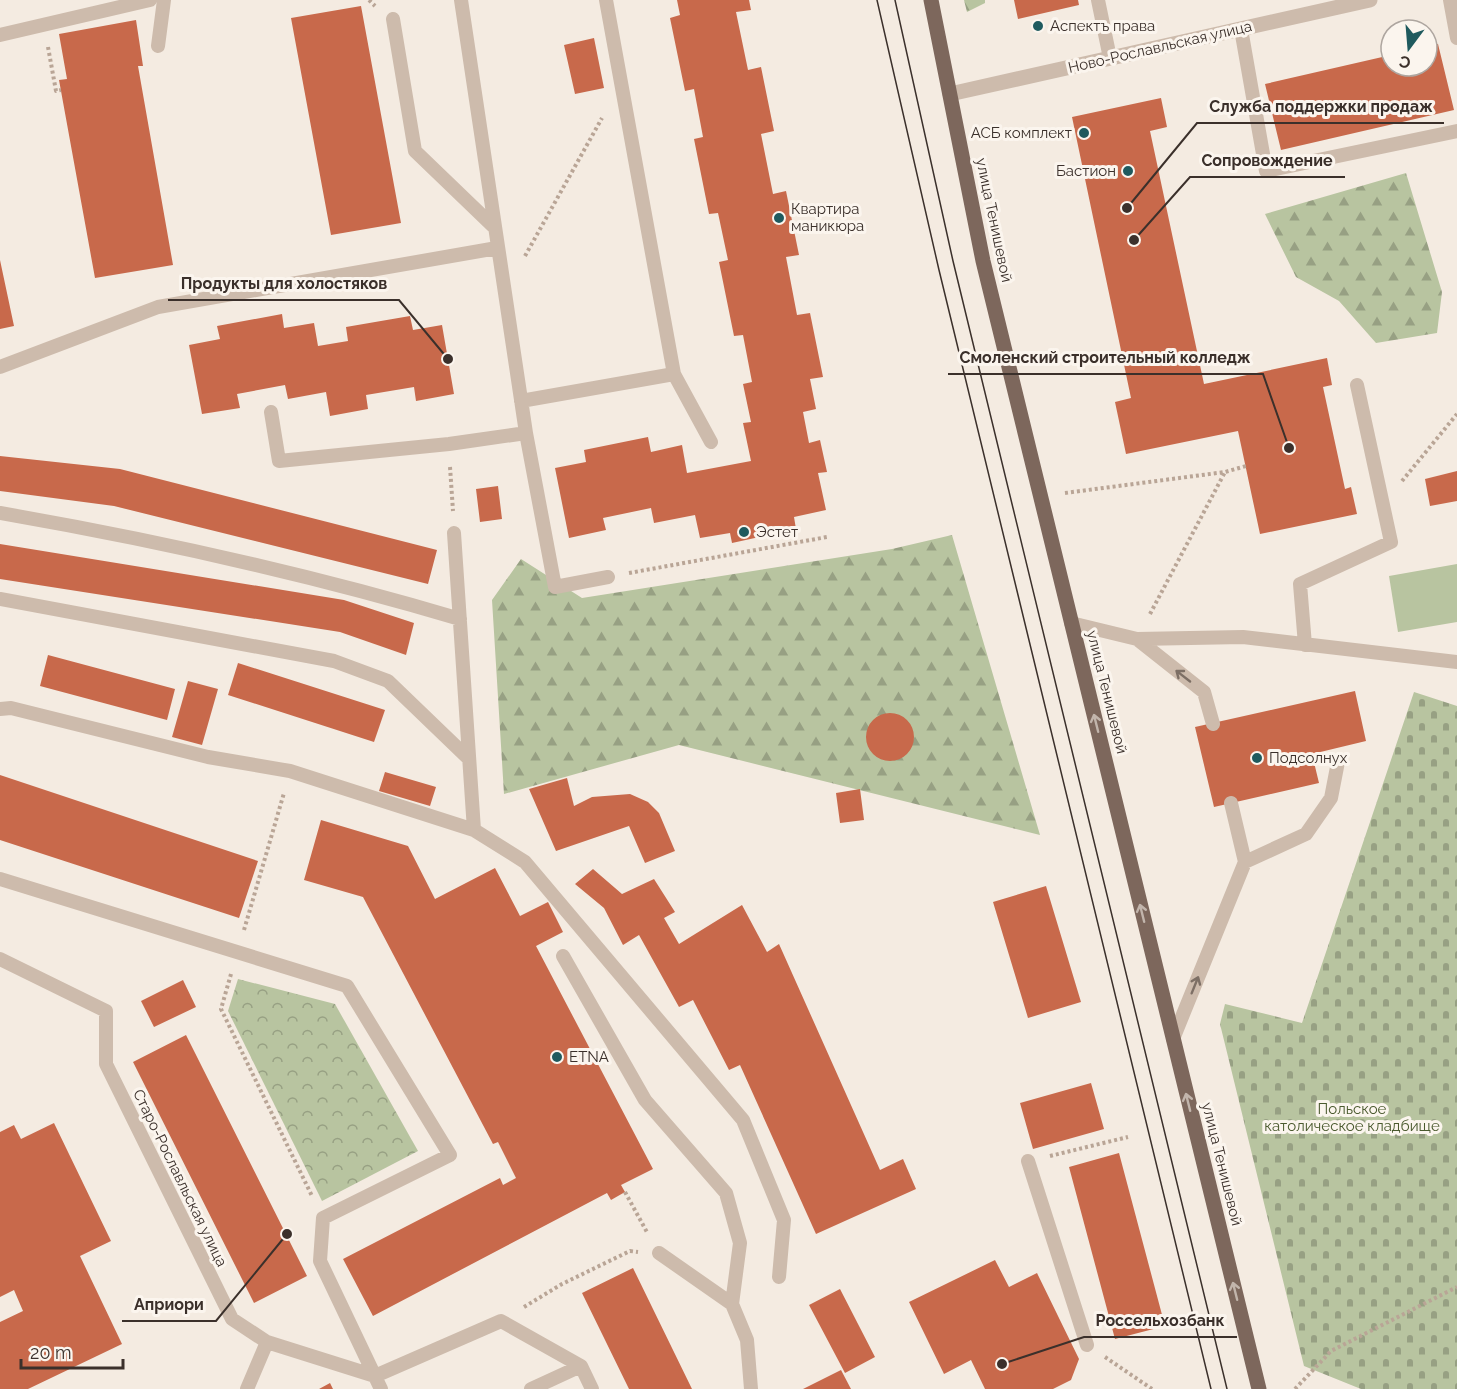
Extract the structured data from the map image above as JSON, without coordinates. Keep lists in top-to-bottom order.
{
  "streets": {
    "main road": ["улица Тенишевой"],
    "street": ["Ново-Рославльская улица"],
    "lane": ["Старо-Рославльская улица"]
  },
  "crossings": [
    ["Ново-Рославльская улица", "улица Тенишевой"]
  ],
  "one_way": ["улица Тенишевой"],
  "parks": ["Польское католическое кладбище"],
  "places": [
    "Аспектъ права",
    "АСБ комплект",
    "Бастион",
    "Служба поддержки продаж",
    "Квартира маникюра",
    "Сопровождение",
    "Продукты для холостяков",
    "Смоленский строительный колледж",
    "Эстет",
    "Подсолнух",
    "ETNA",
    "Априори",
    "Россельхозбанк"
  ],
  "scale_bar": "20 m",
  "north": "bottom"
}
